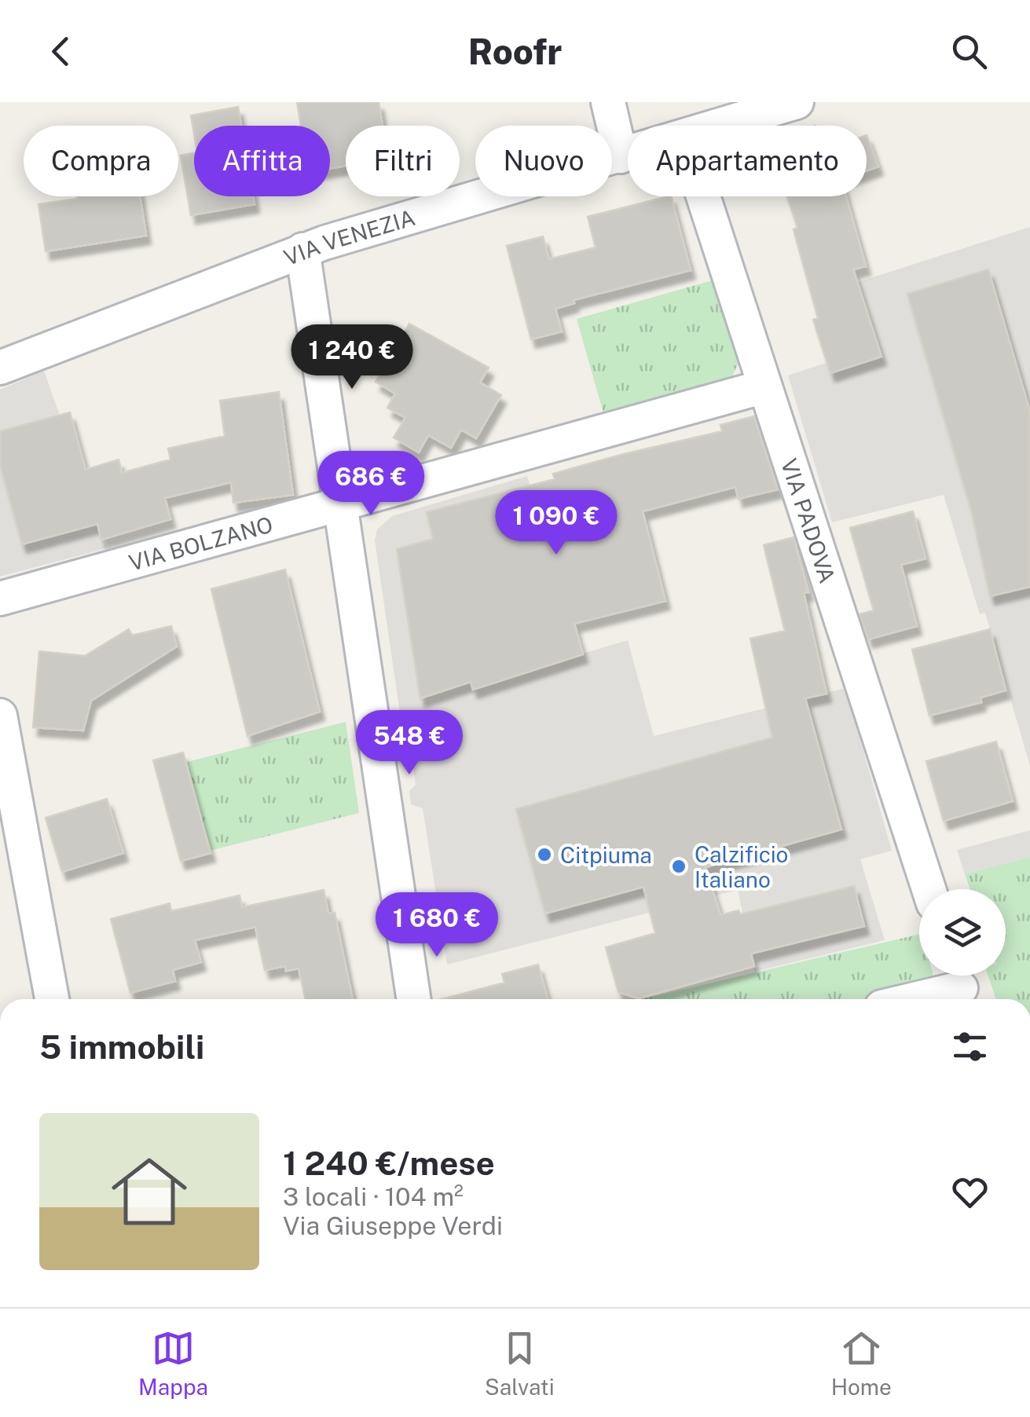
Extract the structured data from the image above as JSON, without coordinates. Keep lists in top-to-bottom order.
{
  "streets": {
    "street": ["VIA VENEZIA", "VIA PADOVA", "VIA BOLZANO"]
  },
  "crossings": [
    ["VIA PADOVA", "VIA BOLZANO"]
  ],
  "places": ["Citpiuma", "Calzificio Italiano"],
  "page": {
    "header": "Roofr",
    "chip": [
      "Compra",
      "Affitta",
      "Filtri",
      "Nuovo",
      "Appartamento"
    ],
    "price": [
      "1 240 €",
      "686 €",
      "1 090 €",
      "548 €",
      "1 680 €"
    ],
    "heading": "5 immobili",
    "list": [
      {
        "name": "1 240 €/mese",
        "note": "3 locali · 104 m² · Via Giuseppe Verdi"
      }
    ],
    "tabs": ["Mappa", "Salvati", "Home"]
  }
}
